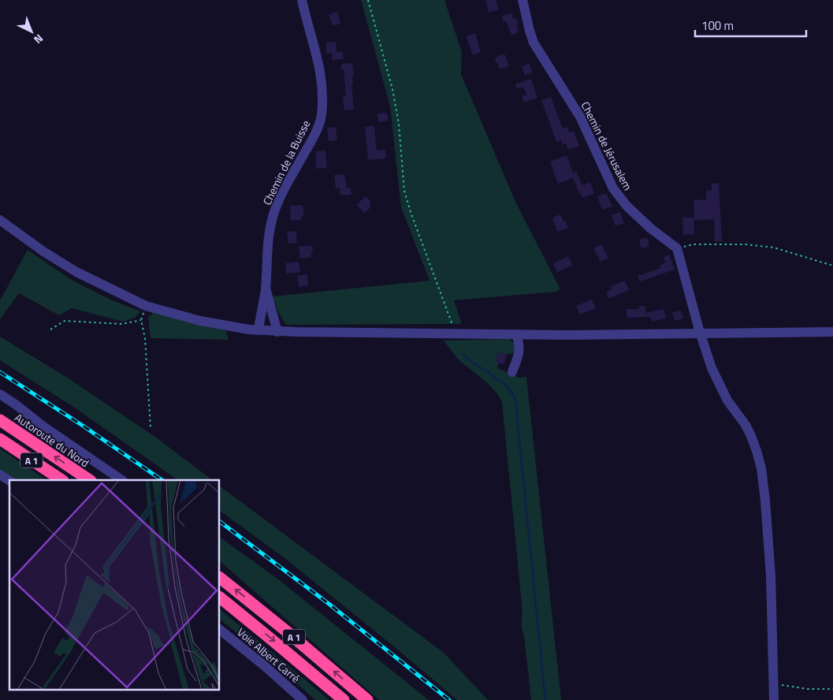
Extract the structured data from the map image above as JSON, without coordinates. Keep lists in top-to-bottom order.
{
  "streets": {
    "highway": ["Autoroute du Nord", "A 1"],
    "street": ["Chemin de Jérusalem", "Chemin de la Buisse", "Voie Albert Carré"]
  },
  "scale_bar": "100 m",
  "north": "bottom right"
}
